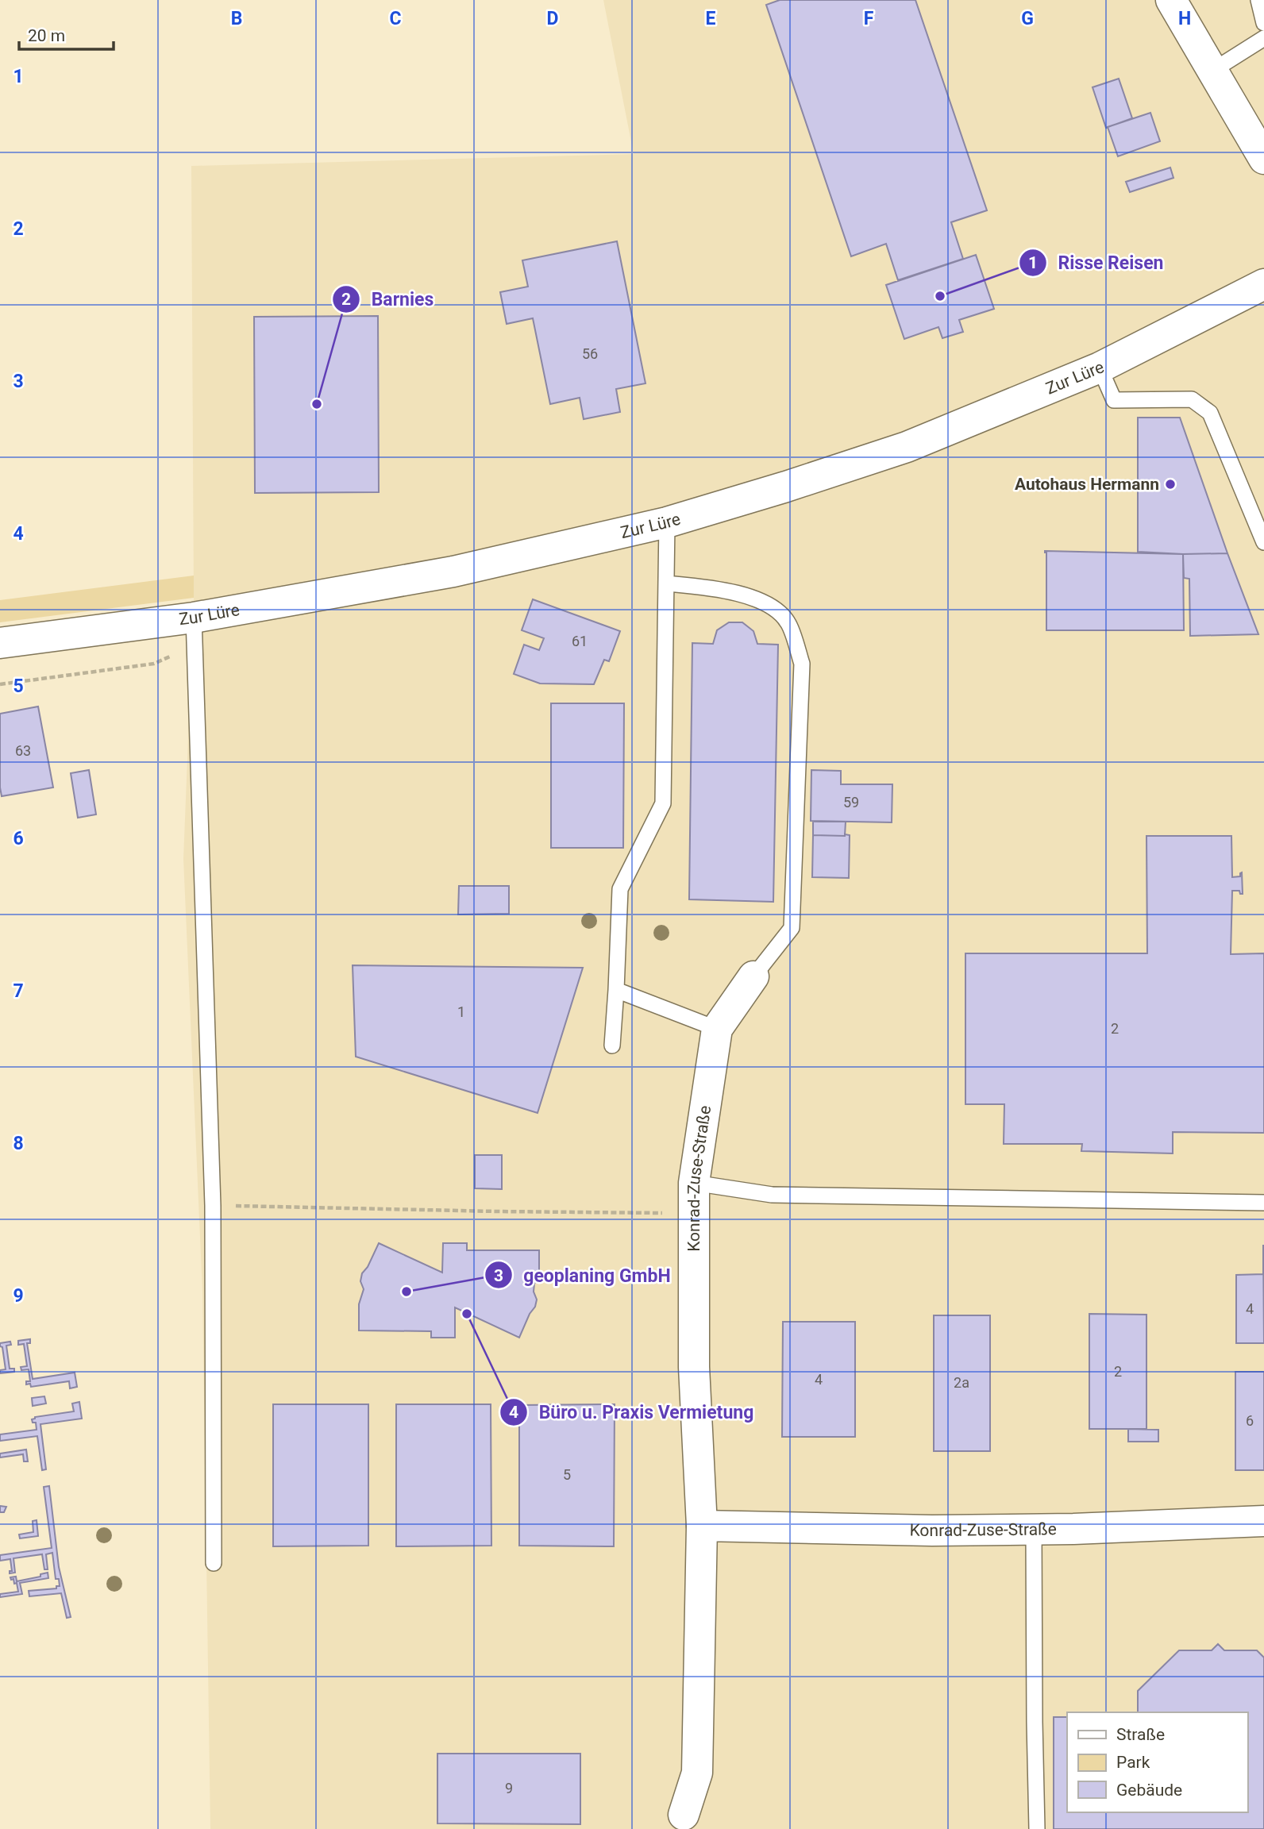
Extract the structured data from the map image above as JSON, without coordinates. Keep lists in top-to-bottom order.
{
  "streets": {
    "street": ["Zur Lüre", "Konrad-Zuse-Straße"]
  },
  "places": [
    "Risse Reisen",
    "Barnies",
    "Autohaus Hermann",
    "geoplaning GmbH",
    "Büro u. Praxis Vermietung"
  ],
  "house_numbers": [
    "56",
    "61",
    "63",
    "59",
    "1",
    "2",
    "4",
    "2",
    "4",
    "2a",
    "6",
    "5",
    "9"
  ],
  "legend": ["Straße", "Park", "Gebäude"],
  "scale_bar": "20 m",
  "grid": {
    "columns": [
      "B",
      "C",
      "D",
      "E",
      "F",
      "G",
      "H"
    ],
    "rows": [
      "1",
      "2",
      "3",
      "4",
      "5",
      "6",
      "7",
      "8",
      "9"
    ]
  }
}
